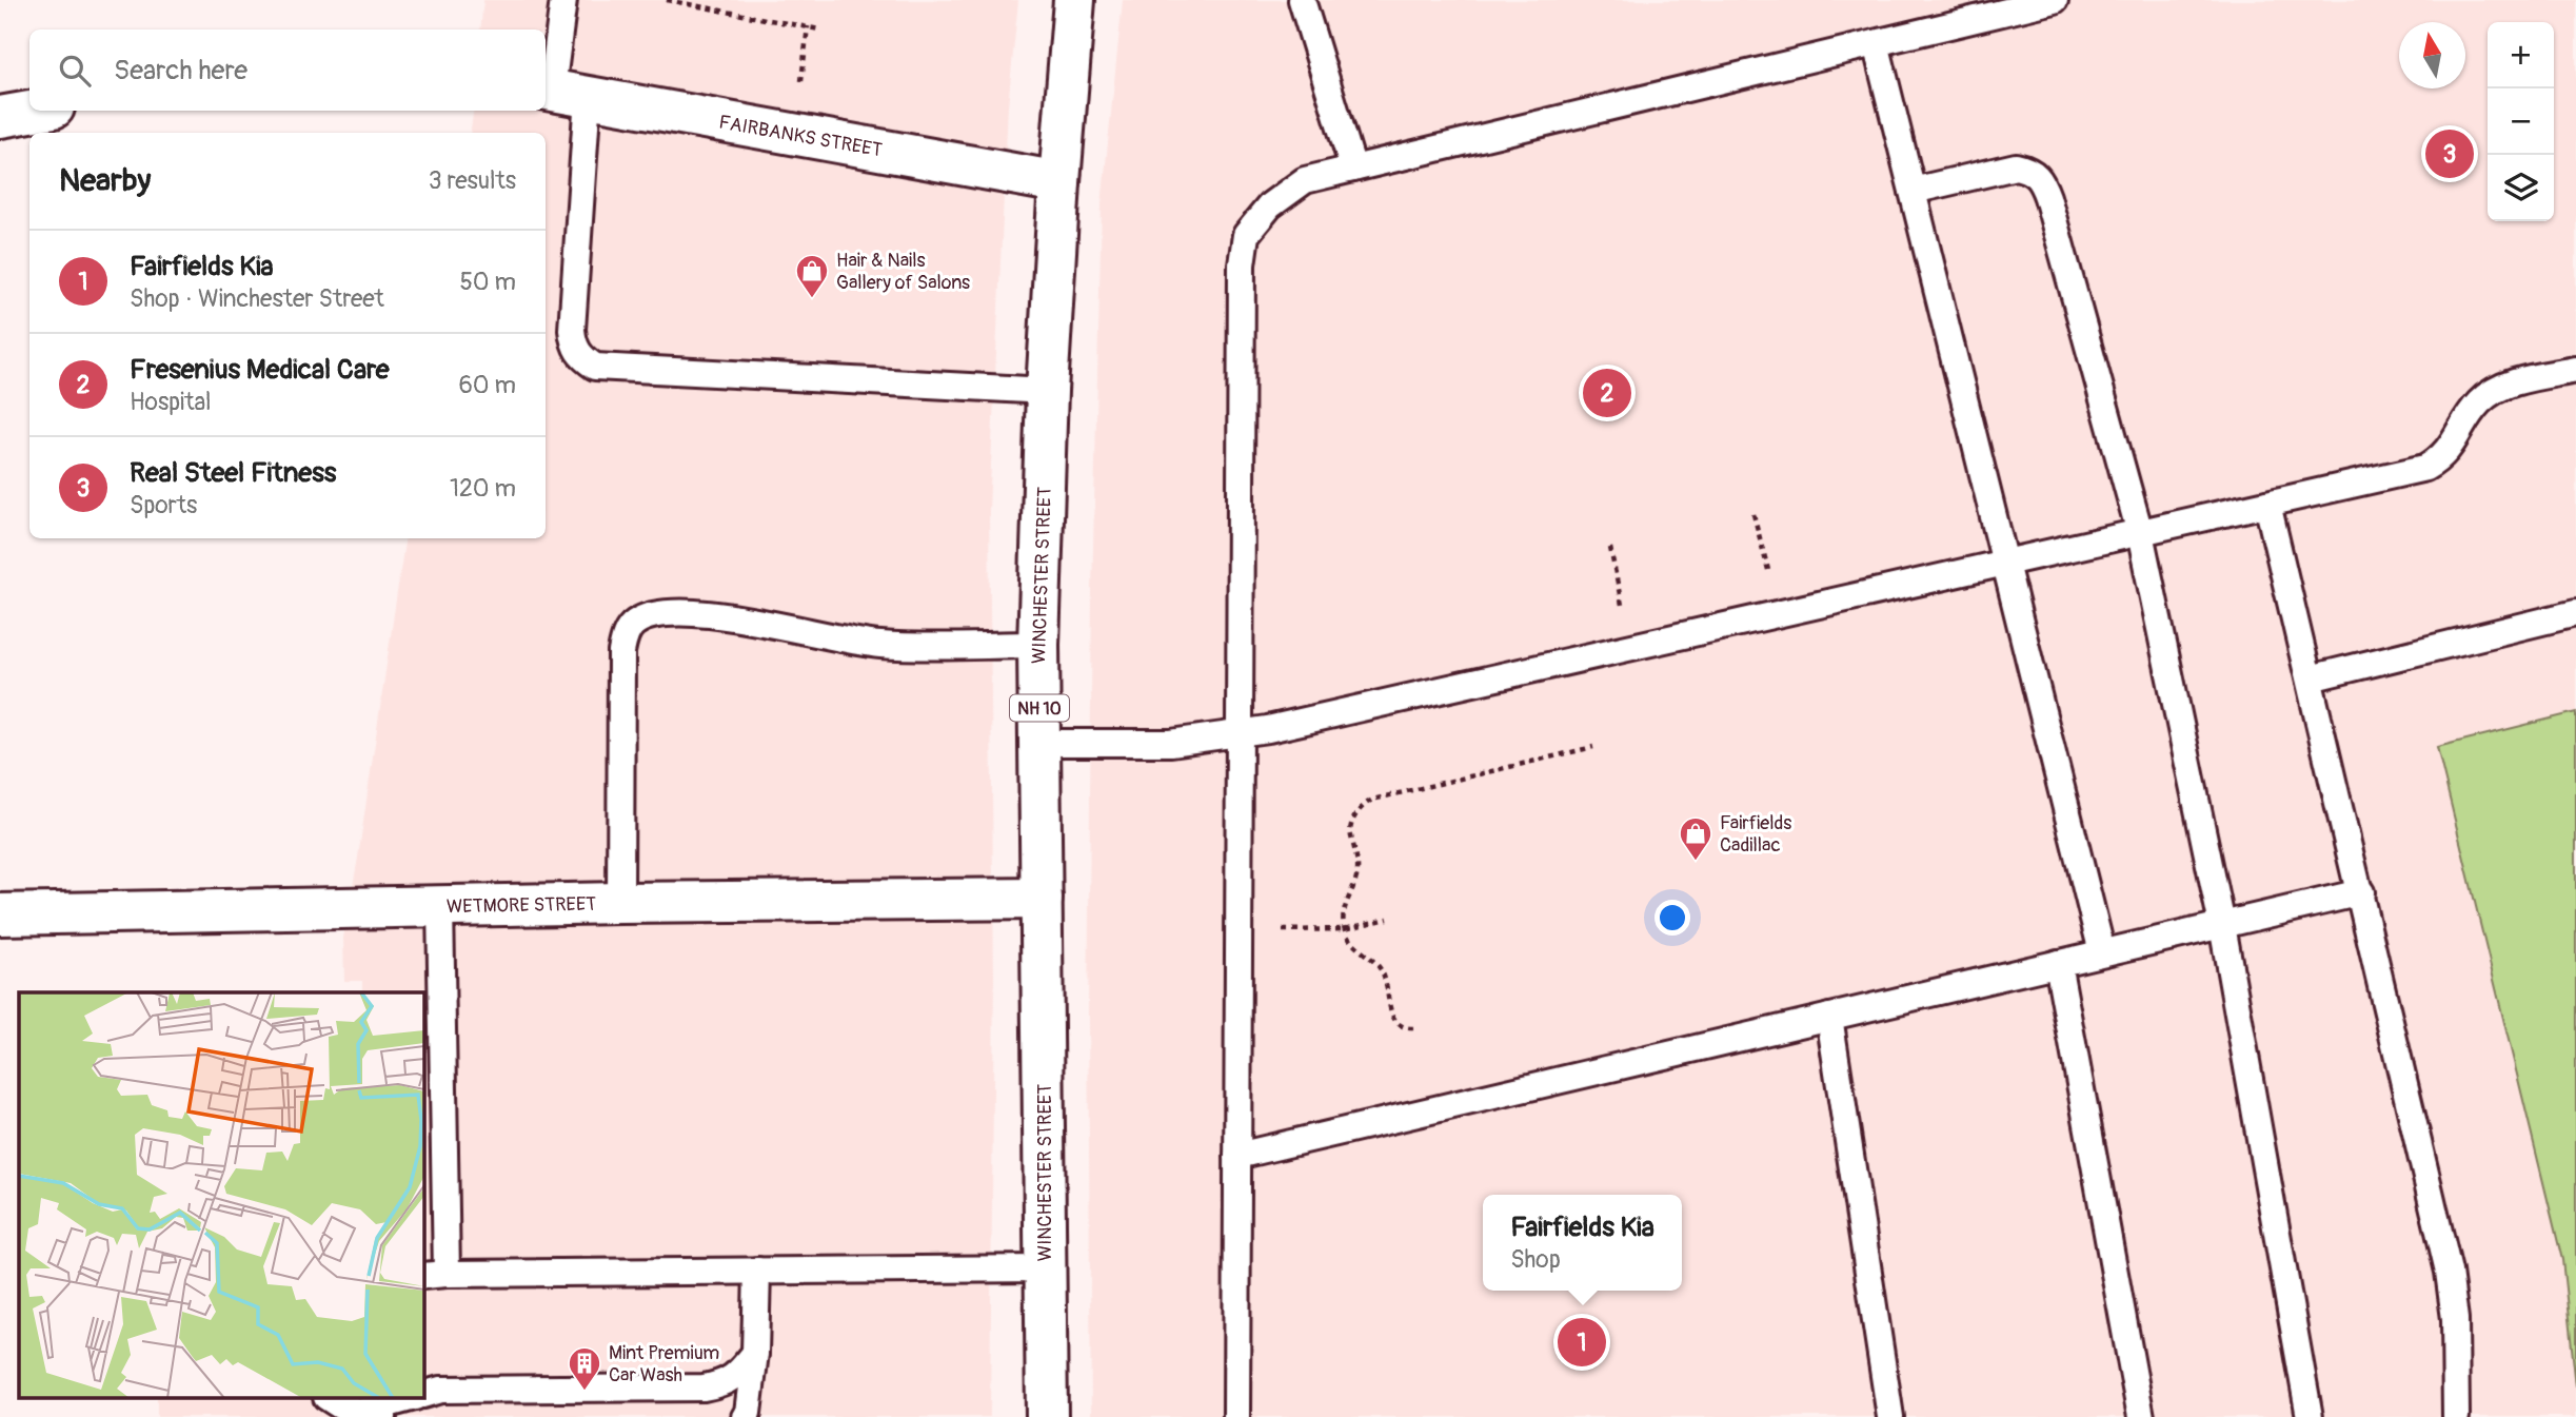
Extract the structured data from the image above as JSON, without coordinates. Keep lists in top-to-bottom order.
{
  "streets": {
    "street": [
      "FAIRBANKS STREET",
      "WINCHESTER STREET",
      "NH 10",
      "WETMORE STREET"
    ]
  },
  "crossings": [
    ["FAIRBANKS STREET", "WINCHESTER STREET"],
    ["WINCHESTER STREET", "WETMORE STREET"]
  ],
  "places": {
    "shop": ["Hair & Nails Gallery of Salons", "Fairfields Cadillac"],
    "building": ["Mint Premium Car Wash"]
  },
  "north": "top",
  "page": {
    "map_buttons": ["+", "−"],
    "search": "Search here",
    "pins": ["3", "2", "1"],
    "heading": ["Nearby", "3 results"],
    "list": [
      {
        "mark": "1",
        "name": "Fairfields Kia",
        "note": "Shop · Winchester Street",
        "value": "50 m"
      },
      {
        "mark": "2",
        "name": "Fresenius Medical Care",
        "note": "Hospital",
        "value": "60 m"
      },
      {
        "mark": "3",
        "name": "Real Steel Fitness",
        "note": "Sports",
        "value": "120 m"
      }
    ],
    "popup": ["Fairfields Kia", "Shop"]
  }
}
